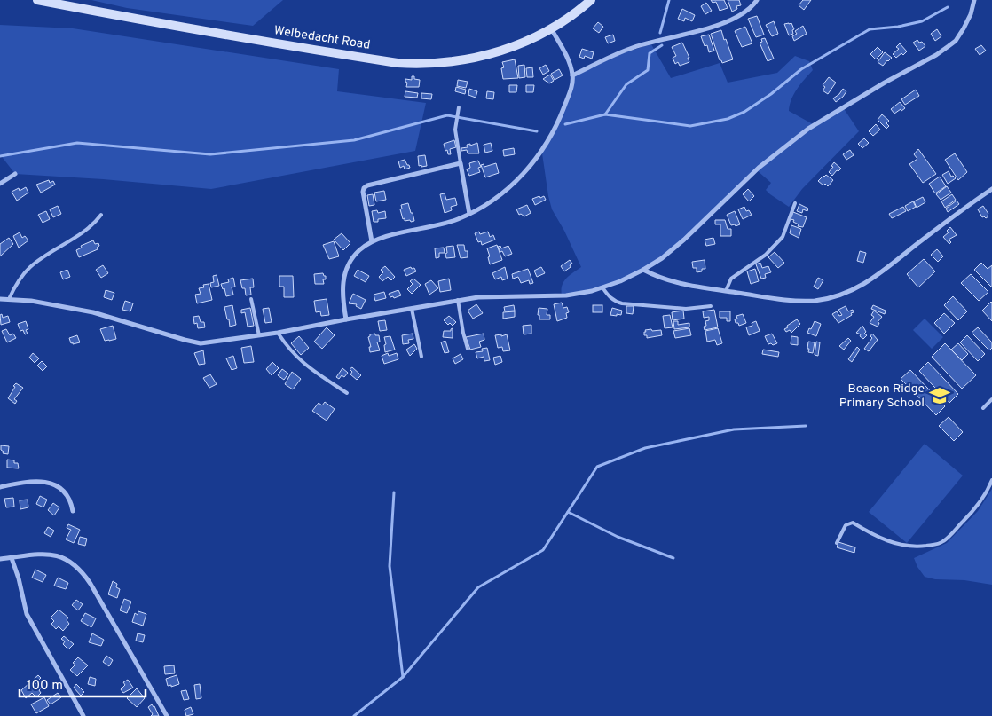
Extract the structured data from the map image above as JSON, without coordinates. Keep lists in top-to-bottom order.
{
  "streets": {
    "street": ["Welbedacht Road"]
  },
  "places": {
    "school or university": ["Beacon Ridge Primary School"]
  },
  "scale_bar": "100 m"
}
